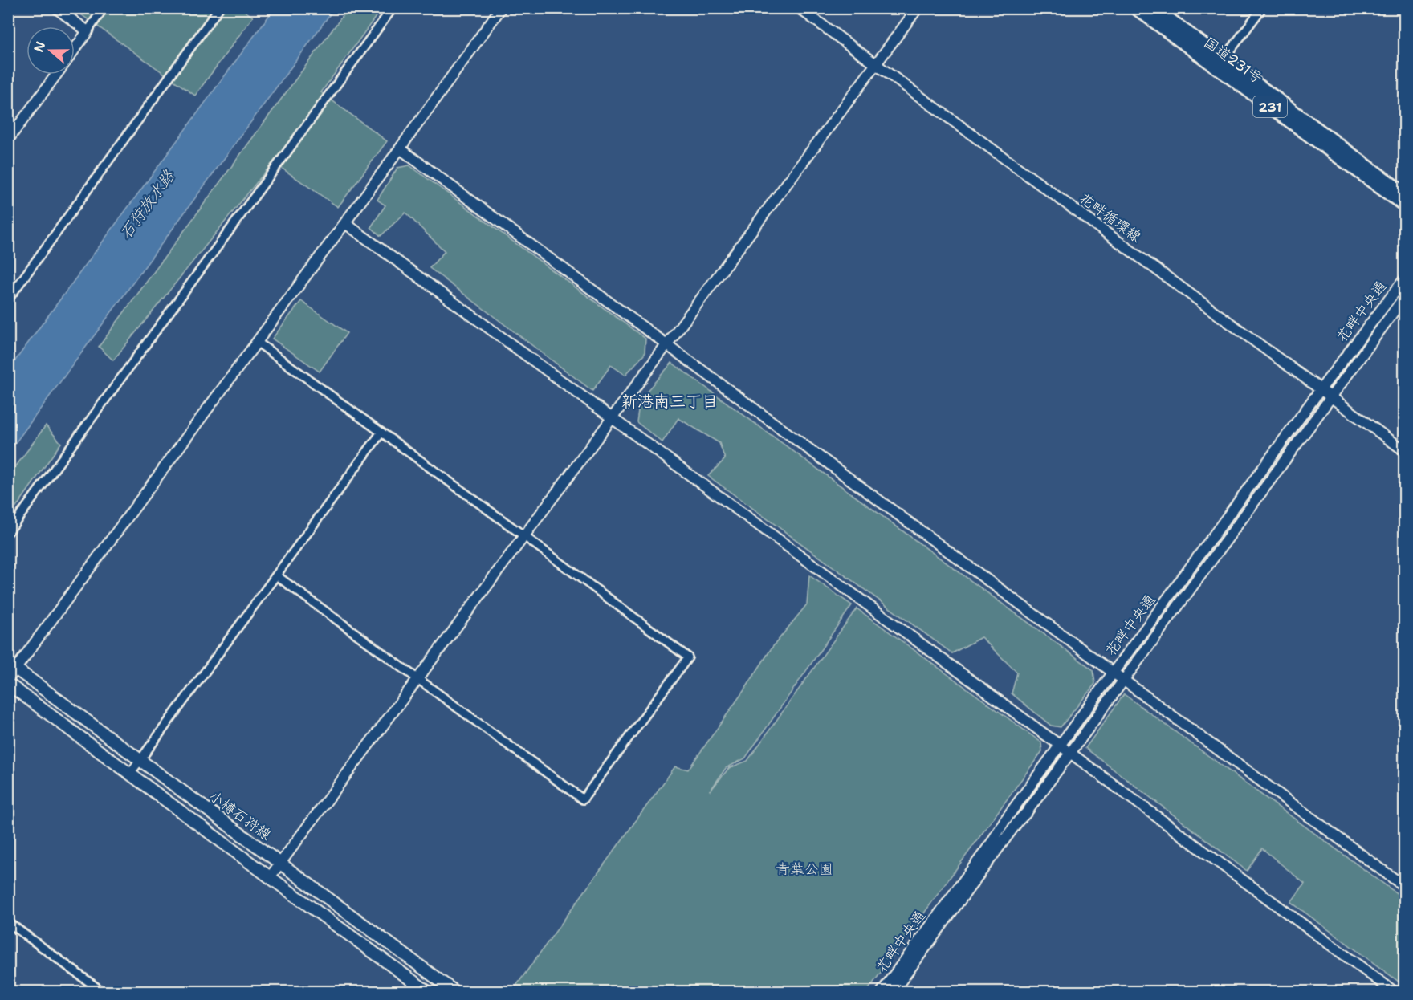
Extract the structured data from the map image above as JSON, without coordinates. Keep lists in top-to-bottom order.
{
  "streets": {
    "highway": ["国道231号", "231"],
    "main road": ["小樽石狩線"],
    "street": ["花畔循環線", "花畔中央通"]
  },
  "crossings": [
    ["花畔循環線", "花畔中央通"]
  ],
  "districts": ["新港南三丁目"],
  "water": ["石狩放水路"],
  "parks": ["青葉公園"],
  "north": "left"
}
